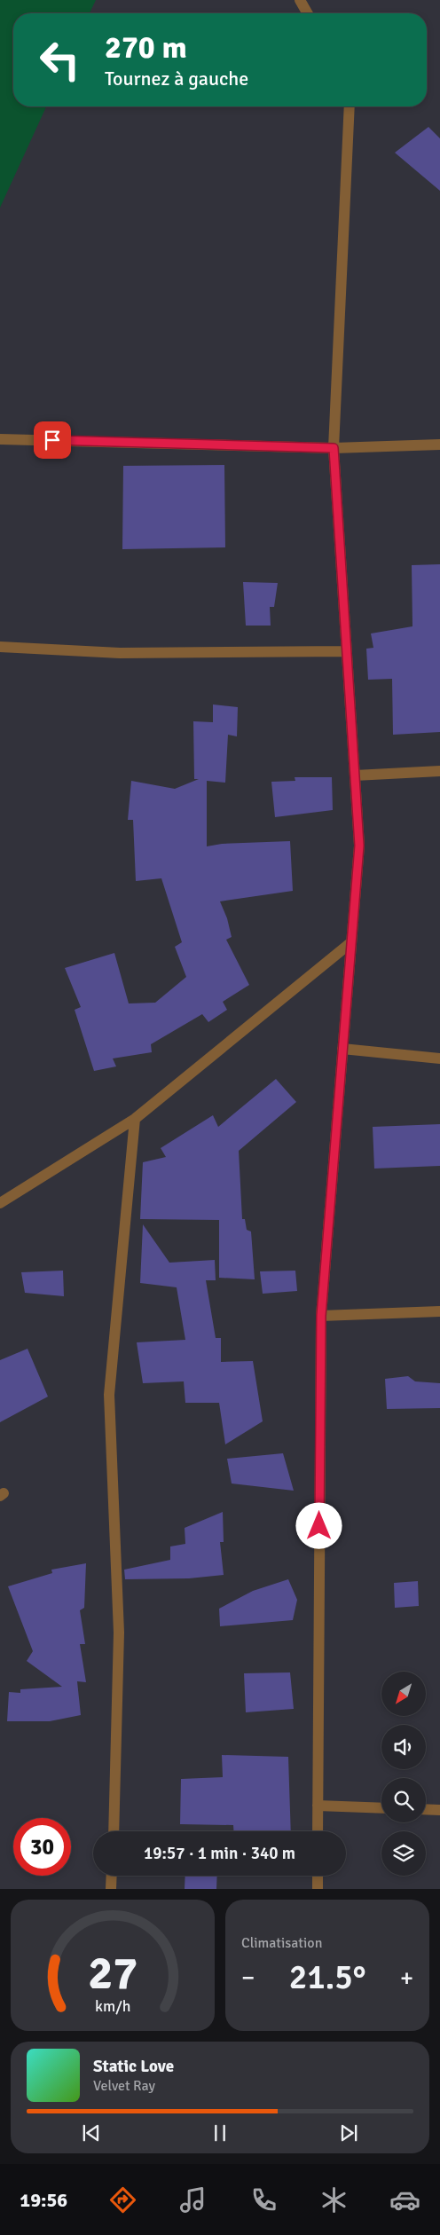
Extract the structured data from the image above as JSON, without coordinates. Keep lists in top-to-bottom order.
{
  "north": "bottom left",
  "page": {
    "turn": ["270 m", "Tournez à gauche"],
    "limit": "30",
    "trip": "19:57 · 1 min · 340 m",
    "tile": "Climatisation",
    "heat": ["−", "21.5°", "+"],
    "song": ["Static Love", "Velvet Ray"],
    "tabs": "19:56",
    "gauge": ["27", "km/h"]
  }
}
